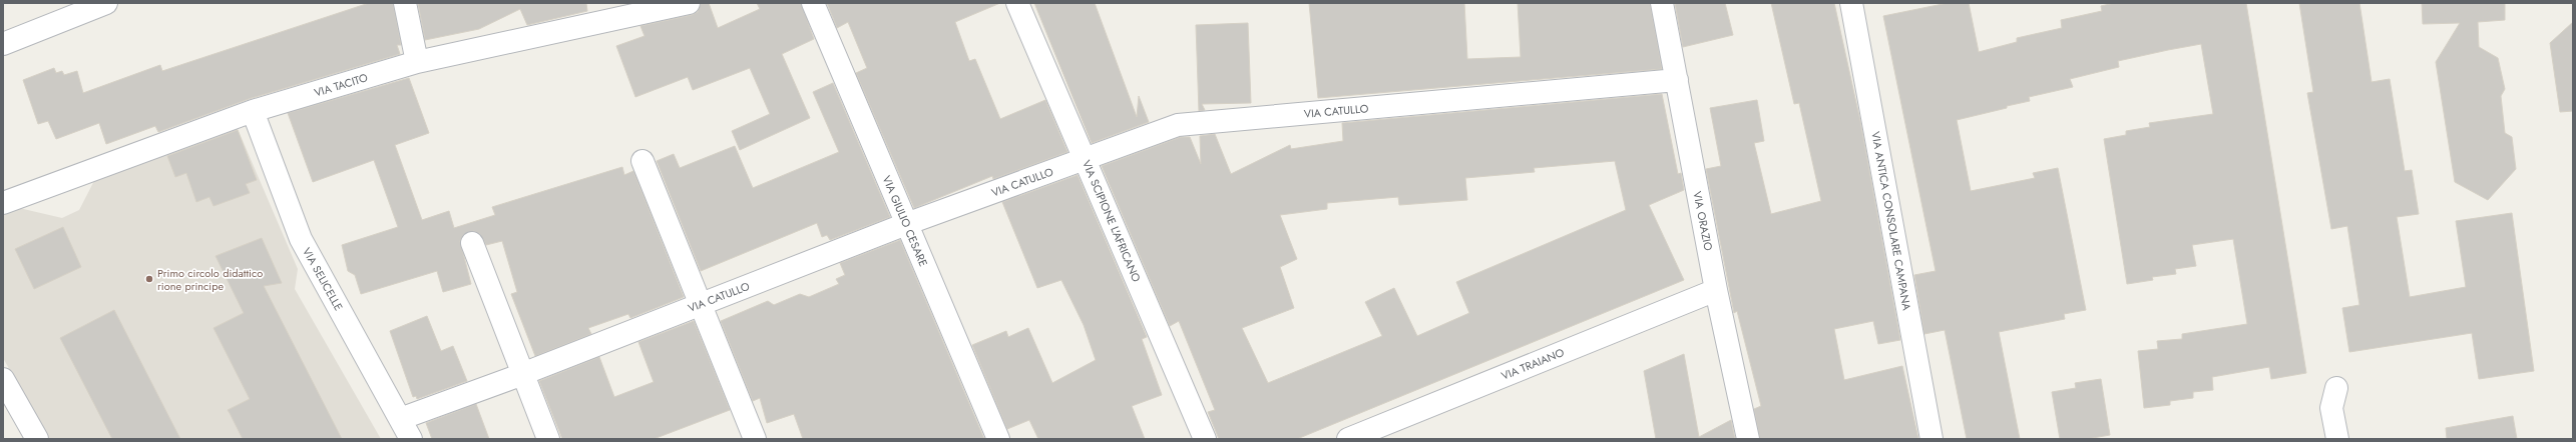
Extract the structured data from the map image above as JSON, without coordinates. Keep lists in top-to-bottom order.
{
  "streets": {
    "street": [
      "VIA TACITO",
      "VIA CATULLO",
      "VIA GIULIO CESARE",
      "VIA SCIPIONE L'AFRICANO",
      "VIA ORAZIO",
      "VIA ANTICA CONSOLARE CAMPANA",
      "VIA SELICELLE",
      "VIA TRAIANO"
    ]
  },
  "crossings": [
    ["VIA TACITO", "VIA SELICELLE"],
    ["VIA CATULLO", "VIA GIULIO CESARE"],
    ["VIA CATULLO", "VIA SCIPIONE L'AFRICANO"],
    ["VIA CATULLO", "VIA ORAZIO"],
    ["VIA CATULLO", "VIA SELICELLE"],
    ["VIA ORAZIO", "VIA TRAIANO"]
  ],
  "places": ["Primo circolo didattico rione principe"]
}
